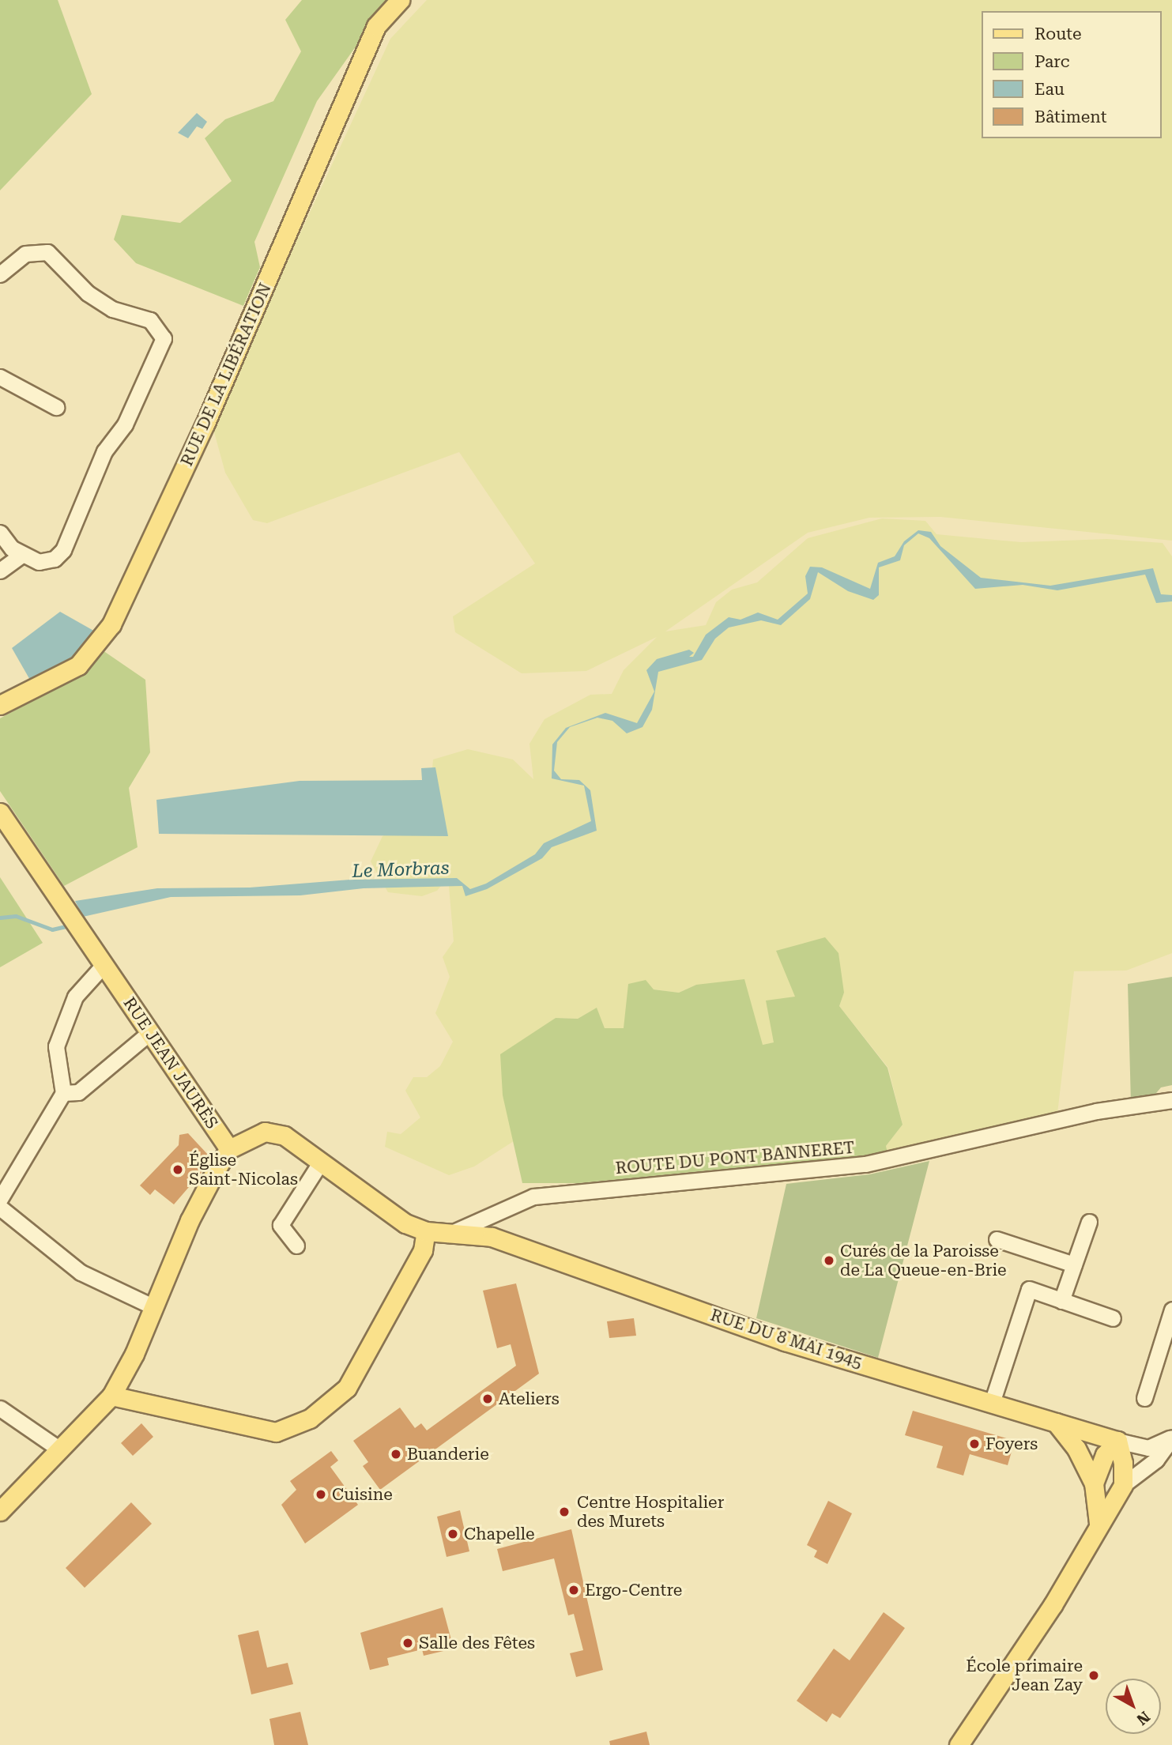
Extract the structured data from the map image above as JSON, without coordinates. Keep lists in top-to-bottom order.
{
  "streets": {
    "main road": ["RUE DE LA LIBÉRATION", "RUE JEAN JAURÈS", "RUE DU 8 MAI 1945"],
    "street": ["ROUTE DU PONT BANNERET"]
  },
  "crossings": [
    ["ROUTE DU PONT BANNERET", "RUE DU 8 MAI 1945"]
  ],
  "water": ["Le Morbras"],
  "places": [
    "Église Saint-Nicolas",
    "Curés de la Paroisse de La Queue-en-Brie",
    "Ateliers",
    "Foyers",
    "Buanderie",
    "Cuisine",
    "Centre Hospitalier des Murets",
    "Chapelle",
    "Ergo-Centre",
    "Salle des Fêtes",
    "École primaire Jean Zay"
  ],
  "legend": [
    "Route",
    "Parc",
    "Eau",
    "Bâtiment"
  ],
  "north": "bottom right"
}
